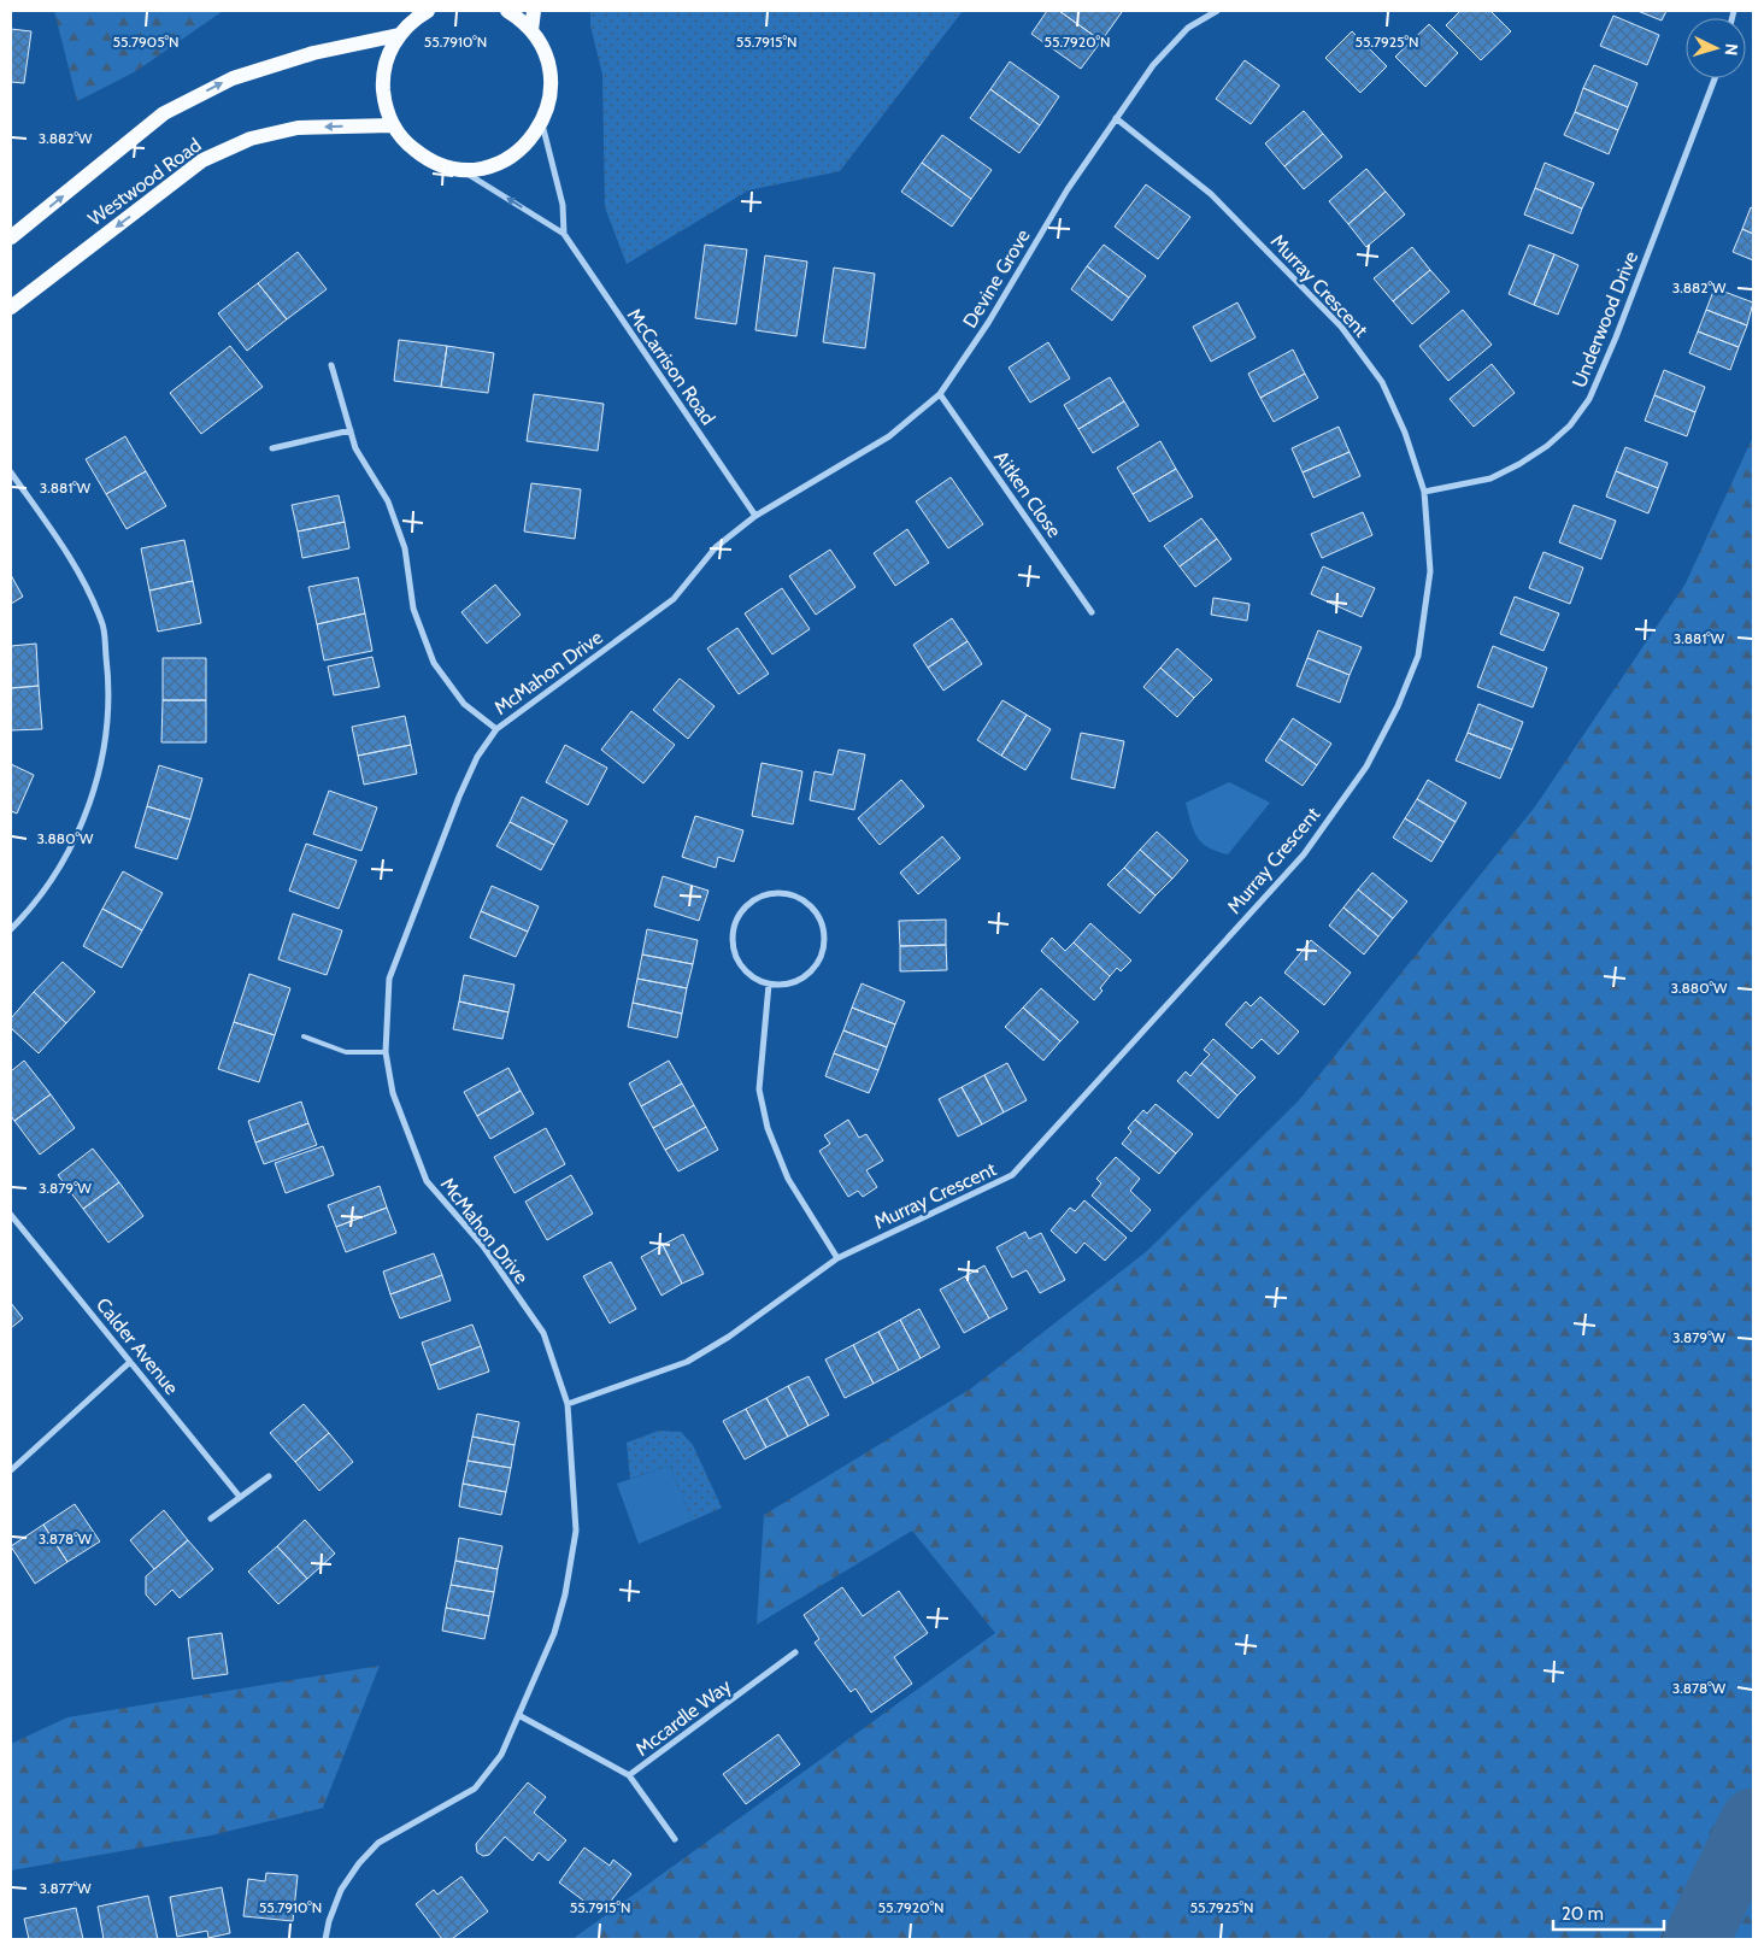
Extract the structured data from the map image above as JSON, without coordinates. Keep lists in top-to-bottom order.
{
  "streets": {
    "main road": ["Westwood Road"],
    "street": [
      "Devine Grove",
      "Murray Crescent",
      "Underwood Drive",
      "McCarrison Road",
      "Aitken Close",
      "McMahon Drive",
      "Calder Avenue",
      "Mccardle Way"
    ]
  },
  "crossings": [
    ["Devine Grove", "Murray Crescent"],
    ["Devine Grove", "McCarrison Road"],
    ["Devine Grove", "Aitken Close"],
    ["Devine Grove", "McMahon Drive"],
    ["Murray Crescent", "Underwood Drive"],
    ["Murray Crescent", "McMahon Drive"],
    ["McCarrison Road", "McMahon Drive"],
    ["McMahon Drive", "Mccardle Way"]
  ],
  "scale_bar": "20 m",
  "north": "right",
  "coordinates": [
    "55.7905°N",
    "55.7910°N",
    "55.7915°N",
    "55.7920°N",
    "55.7925°N",
    "3.882°W",
    "3.881°W",
    "3.880°W",
    "3.879°W",
    "3.878°W",
    "3.877°W"
  ]
}
